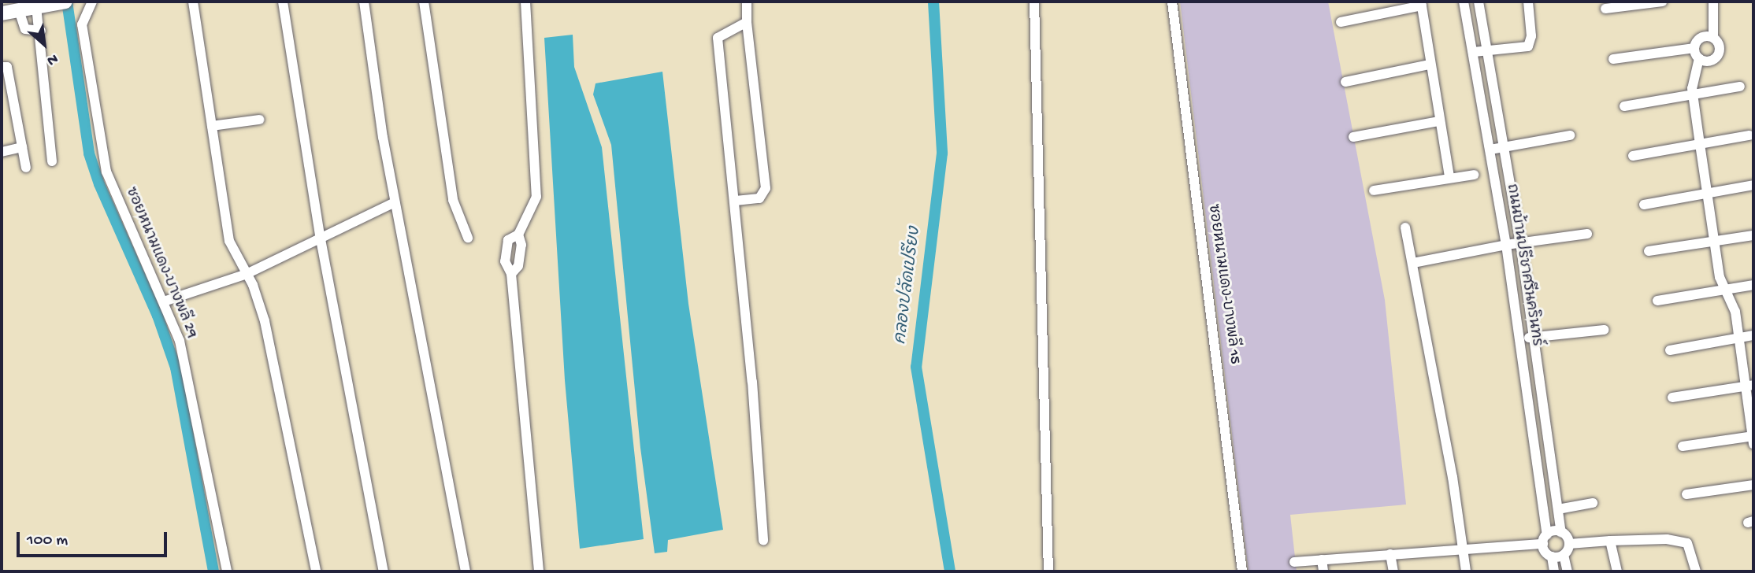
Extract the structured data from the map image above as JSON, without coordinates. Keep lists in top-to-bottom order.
{
  "streets": {
    "street": ["ซอยหนามแดง-บางพลี 29", "ถนนบ้านปรีชาศรีนครินทร์", "ซอยหนามแดง-บางพลี 15"]
  },
  "water": ["คลองปลัดเปรียง"],
  "scale_bar": "100 m",
  "north": "bottom right"
}
